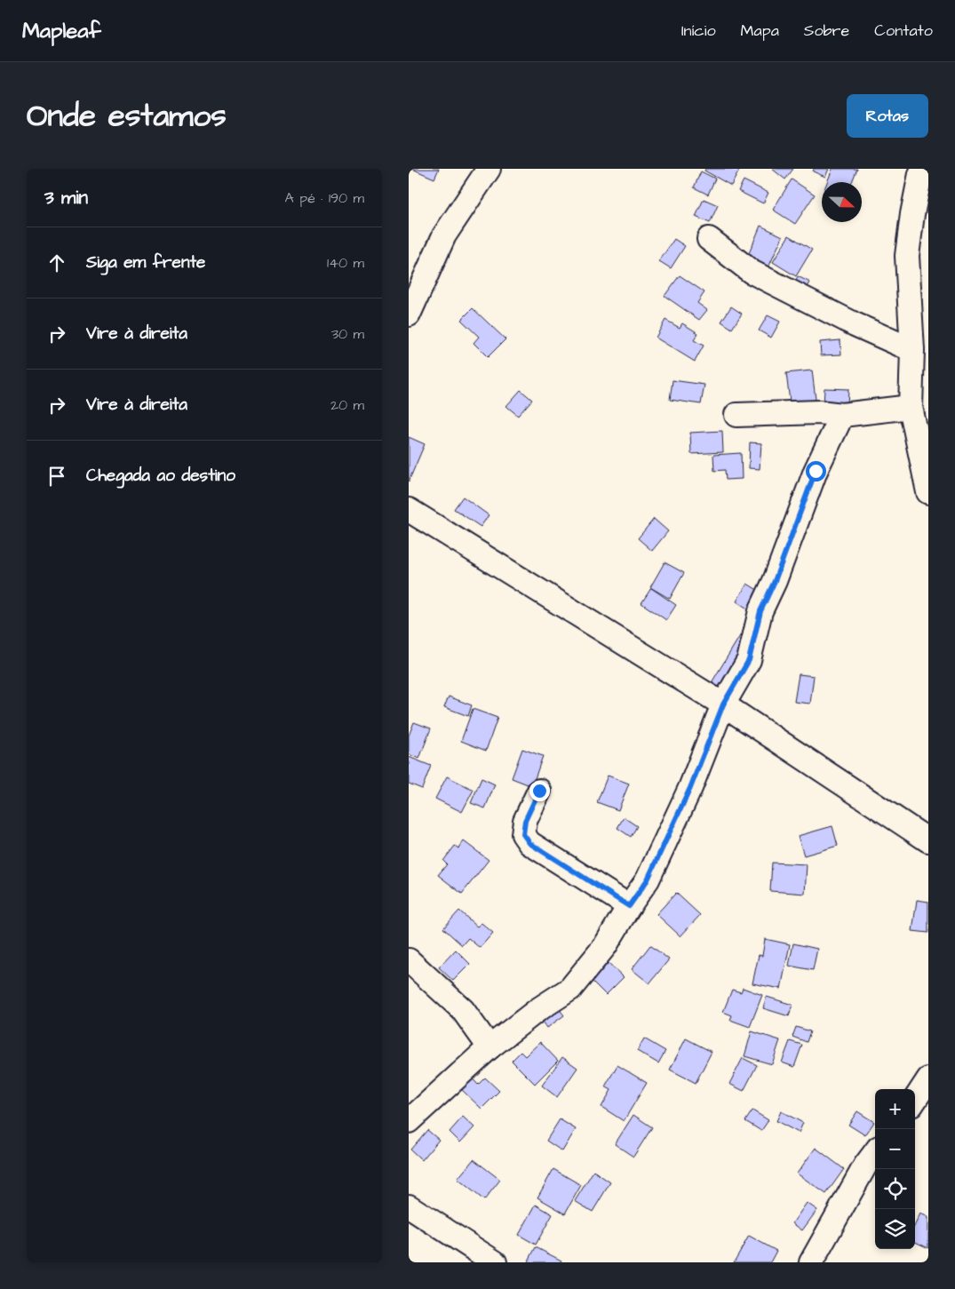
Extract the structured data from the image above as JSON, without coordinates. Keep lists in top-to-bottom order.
{
  "north": "right",
  "page": {
    "header": "Mapleaf",
    "nav": [
      "Início",
      "Mapa",
      "Sobre",
      "Contato"
    ],
    "title": "Onde estamos",
    "buttons": "Rotas",
    "heading": ["3 min", "A pé · 190 m"],
    "list": [
      ["Siga em frente", "140 m"],
      ["Vire à direita", "30 m"],
      ["Vire à direita", "20 m"],
      "Chegada ao destino"
    ],
    "map_buttons": ["+", "−"]
  }
}
